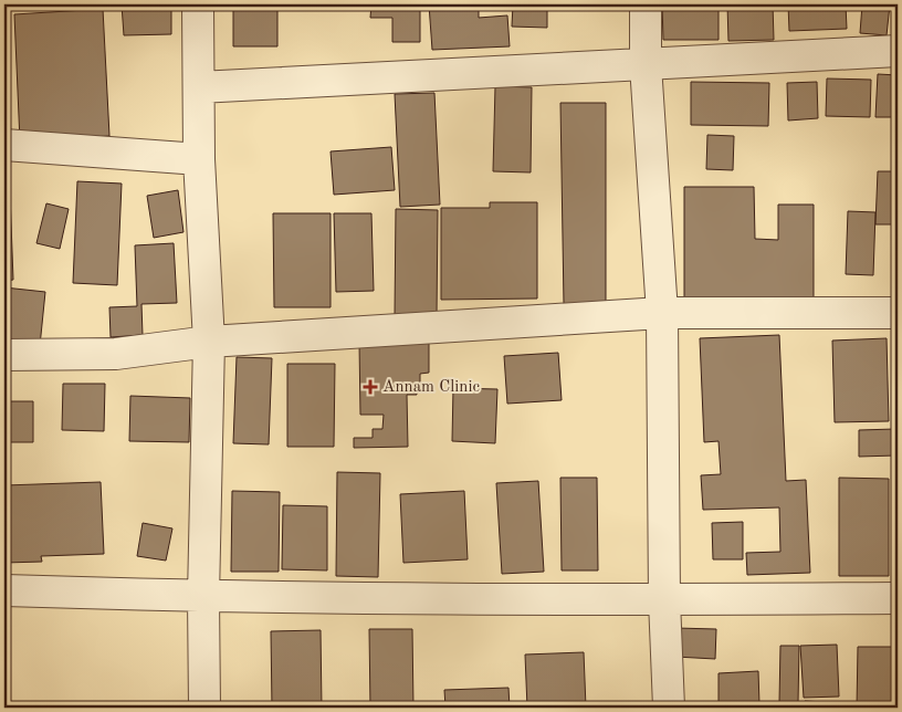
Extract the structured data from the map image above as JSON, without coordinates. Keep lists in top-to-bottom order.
{
  "places": {
    "health": ["Annam Clinic"]
  }
}
